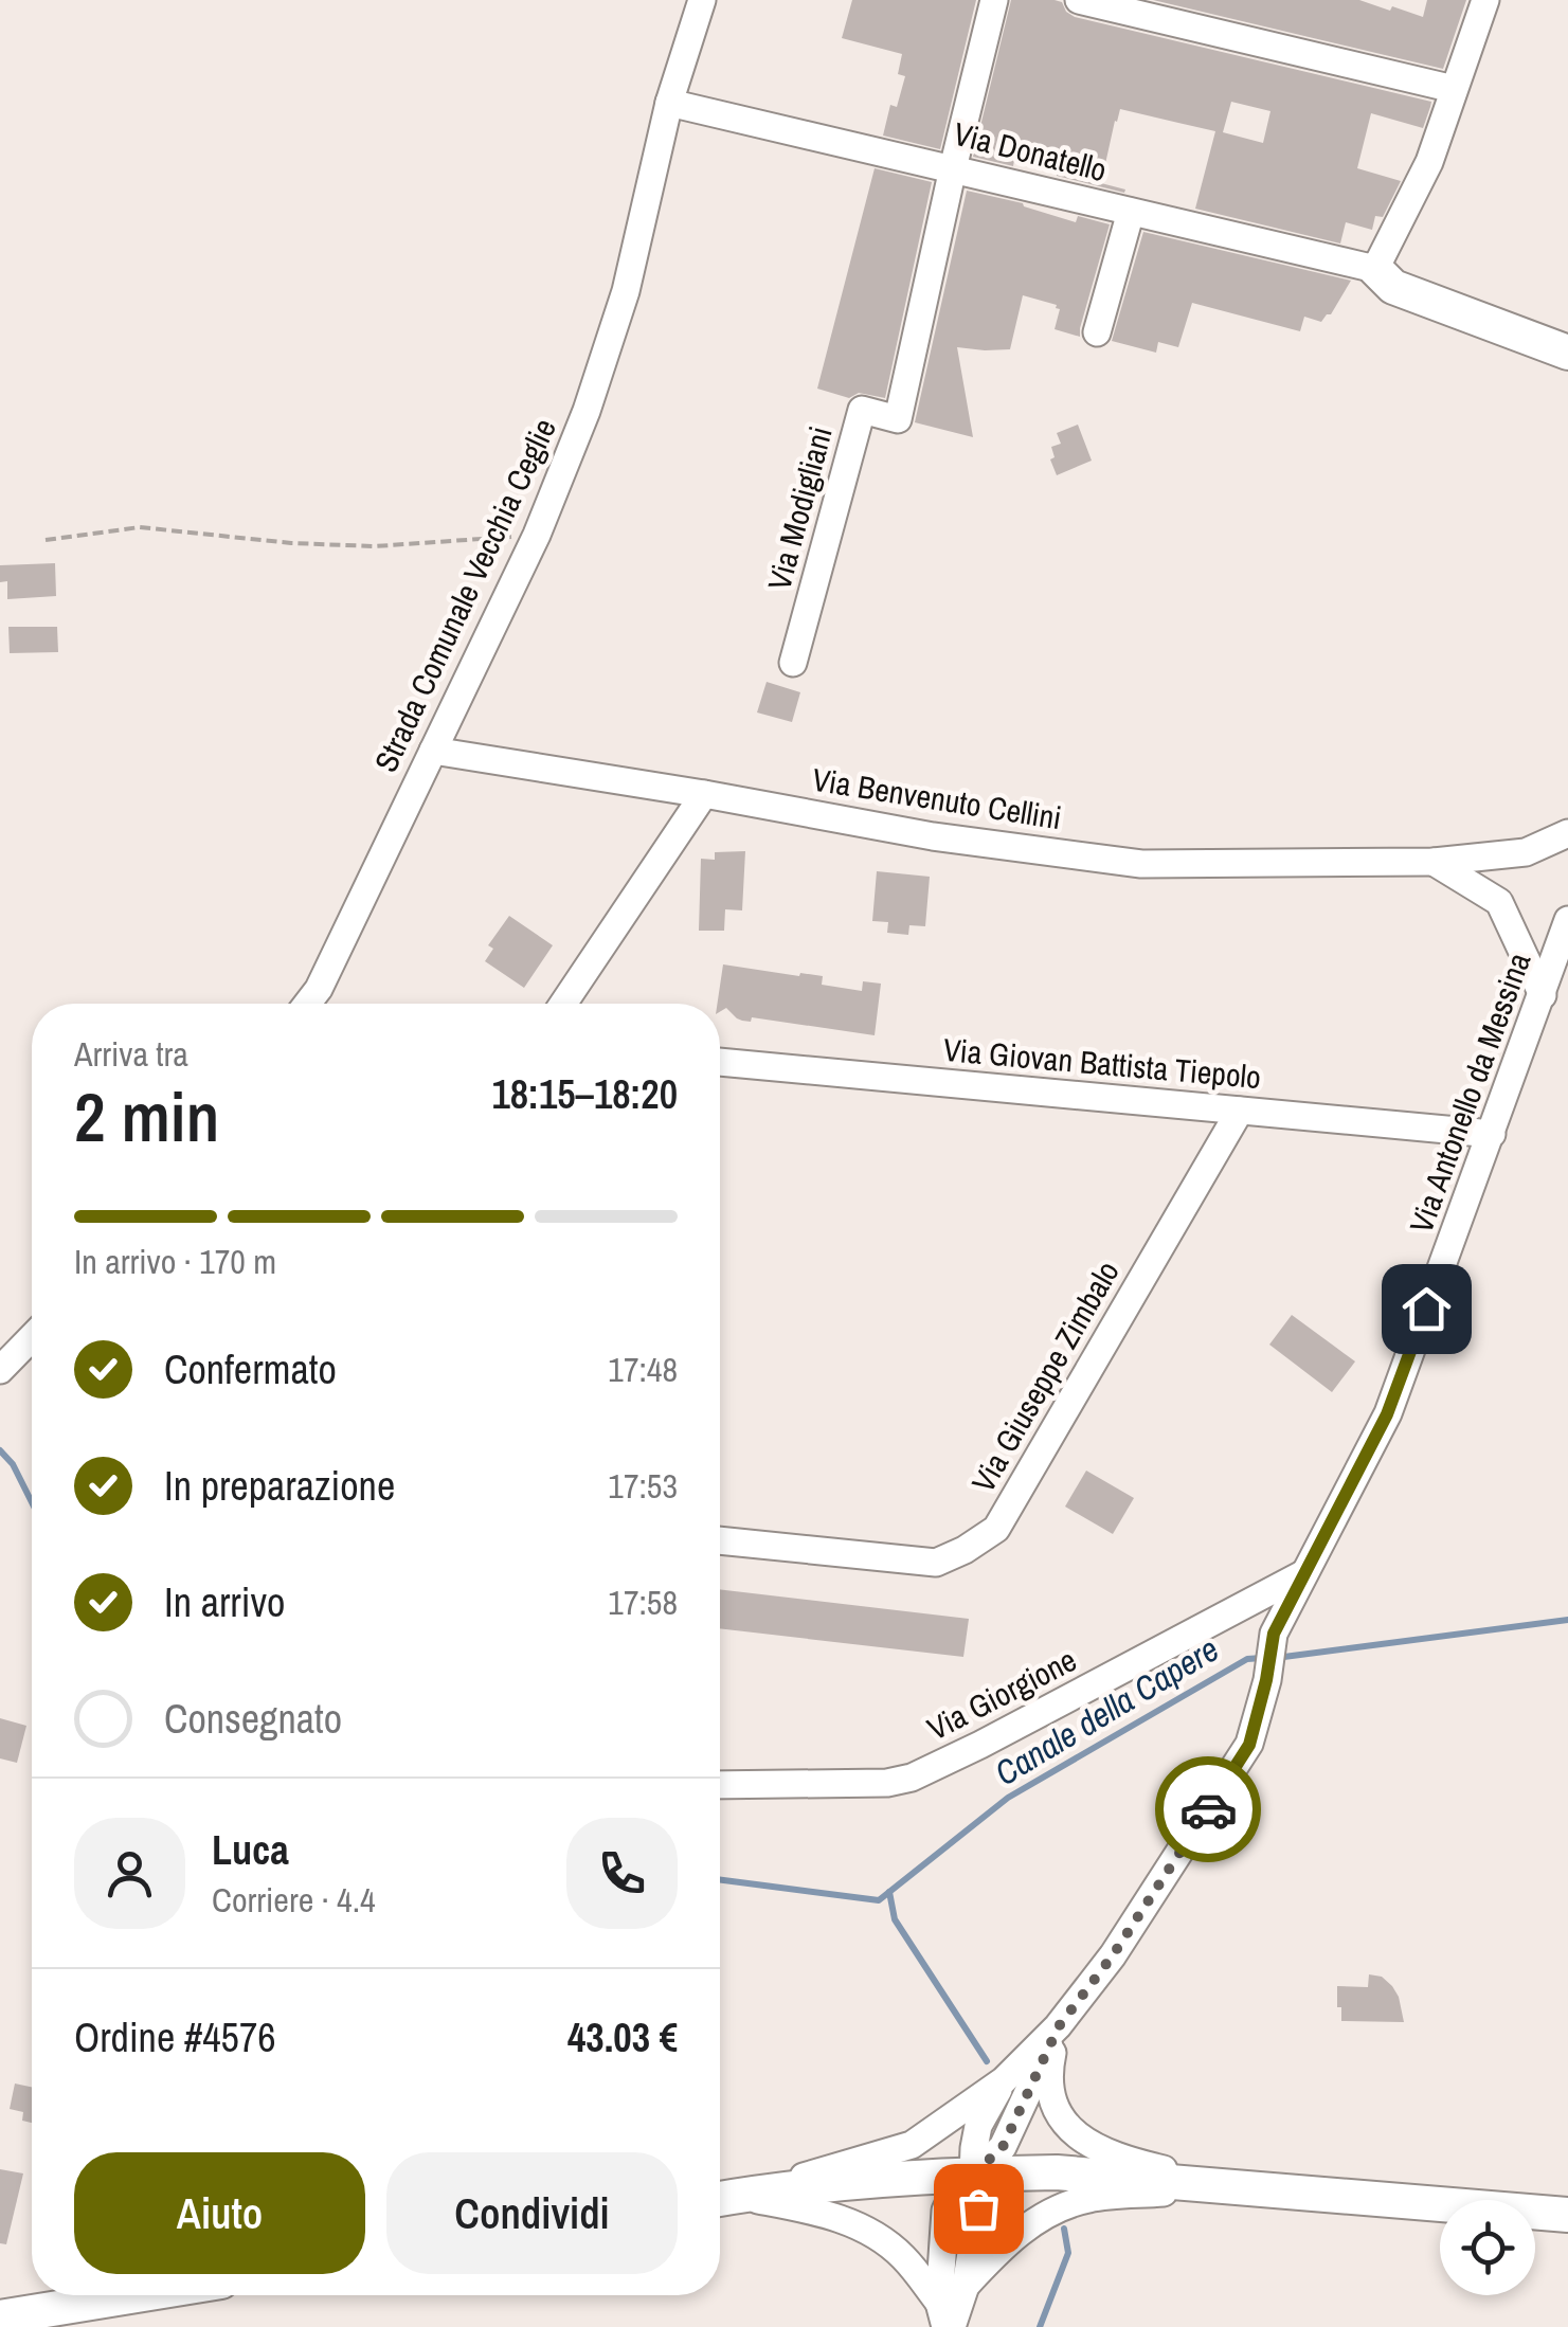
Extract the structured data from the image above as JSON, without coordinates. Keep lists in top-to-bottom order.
{
  "streets": {
    "street": [
      "Via Donatello",
      "Via Modigliani",
      "Strada Comunale Vecchia Ceglie",
      "Via Benvenuto Cellini",
      "Via Giovan Battista Tiepolo",
      "Via Antonello da Messina",
      "Via Giuseppe Zimbalo",
      "Via Giorgione"
    ]
  },
  "crossings": [
    ["Via Donatello", "Via Modigliani"],
    ["Via Donatello", "Strada Comunale Vecchia Ceglie"],
    ["Strada Comunale Vecchia Ceglie", "Via Benvenuto Cellini"],
    ["Via Giovan Battista Tiepolo", "Via Antonello da Messina"],
    ["Via Giovan Battista Tiepolo", "Via Giuseppe Zimbalo"],
    ["Via Antonello da Messina", "Via Giorgione"]
  ],
  "water": ["Canale della Capere"],
  "page": {
    "heading": ["2 min", "Arriva tra", "18:15–18:20"],
    "panel": [
      "Luca",
      "Corriere · 4.4",
      "Ordine #4576",
      "43.03 €"
    ],
    "bar": "In arrivo · 170 m",
    "list": [
      ["Confermato", "17:48"],
      ["In preparazione", "17:53"],
      ["In arrivo", "17:58"],
      "Consegnato"
    ],
    "buttons": ["Aiuto", "Condividi"]
  }
}
